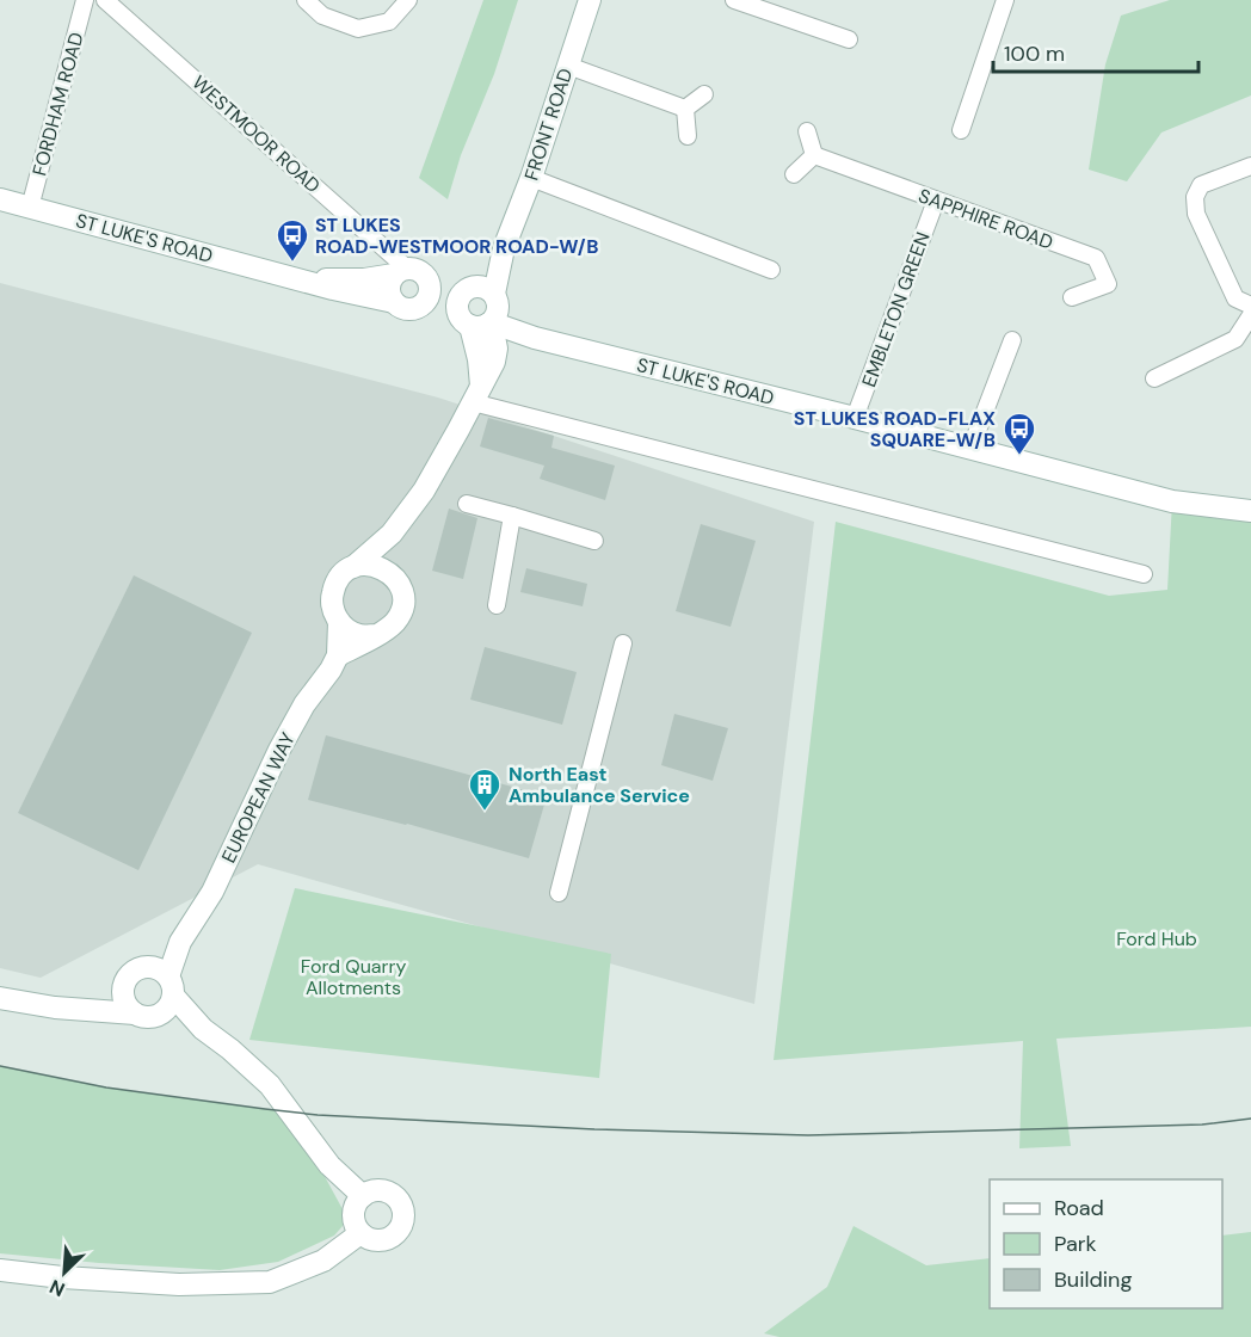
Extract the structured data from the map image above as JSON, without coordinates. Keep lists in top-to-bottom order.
{
  "streets": {
    "main road": ["FRONT ROAD", "ST LUKE'S ROAD", "EUROPEAN WAY"],
    "street": [
      "FORDHAM ROAD",
      "WESTMOOR ROAD",
      "SAPPHIRE ROAD",
      "EMBLETON GREEN"
    ]
  },
  "crossings": [
    ["FORDHAM ROAD", "ST LUKE'S ROAD"],
    ["WESTMOOR ROAD", "ST LUKE'S ROAD"],
    ["SAPPHIRE ROAD", "EMBLETON GREEN"],
    ["ST LUKE'S ROAD", "EMBLETON GREEN"]
  ],
  "parks": ["Ford Hub", "Ford Quarry Allotments"],
  "places": {
    "bus stop": ["ST LUKES ROAD-WESTMOOR ROAD-W/B", "ST LUKES ROAD-FLAX SQUARE-W/B"],
    "building": ["North East Ambulance Service"]
  },
  "legend": ["Road", "Park", "Building"],
  "scale_bar": "100 m",
  "north": "bottom left"
}
